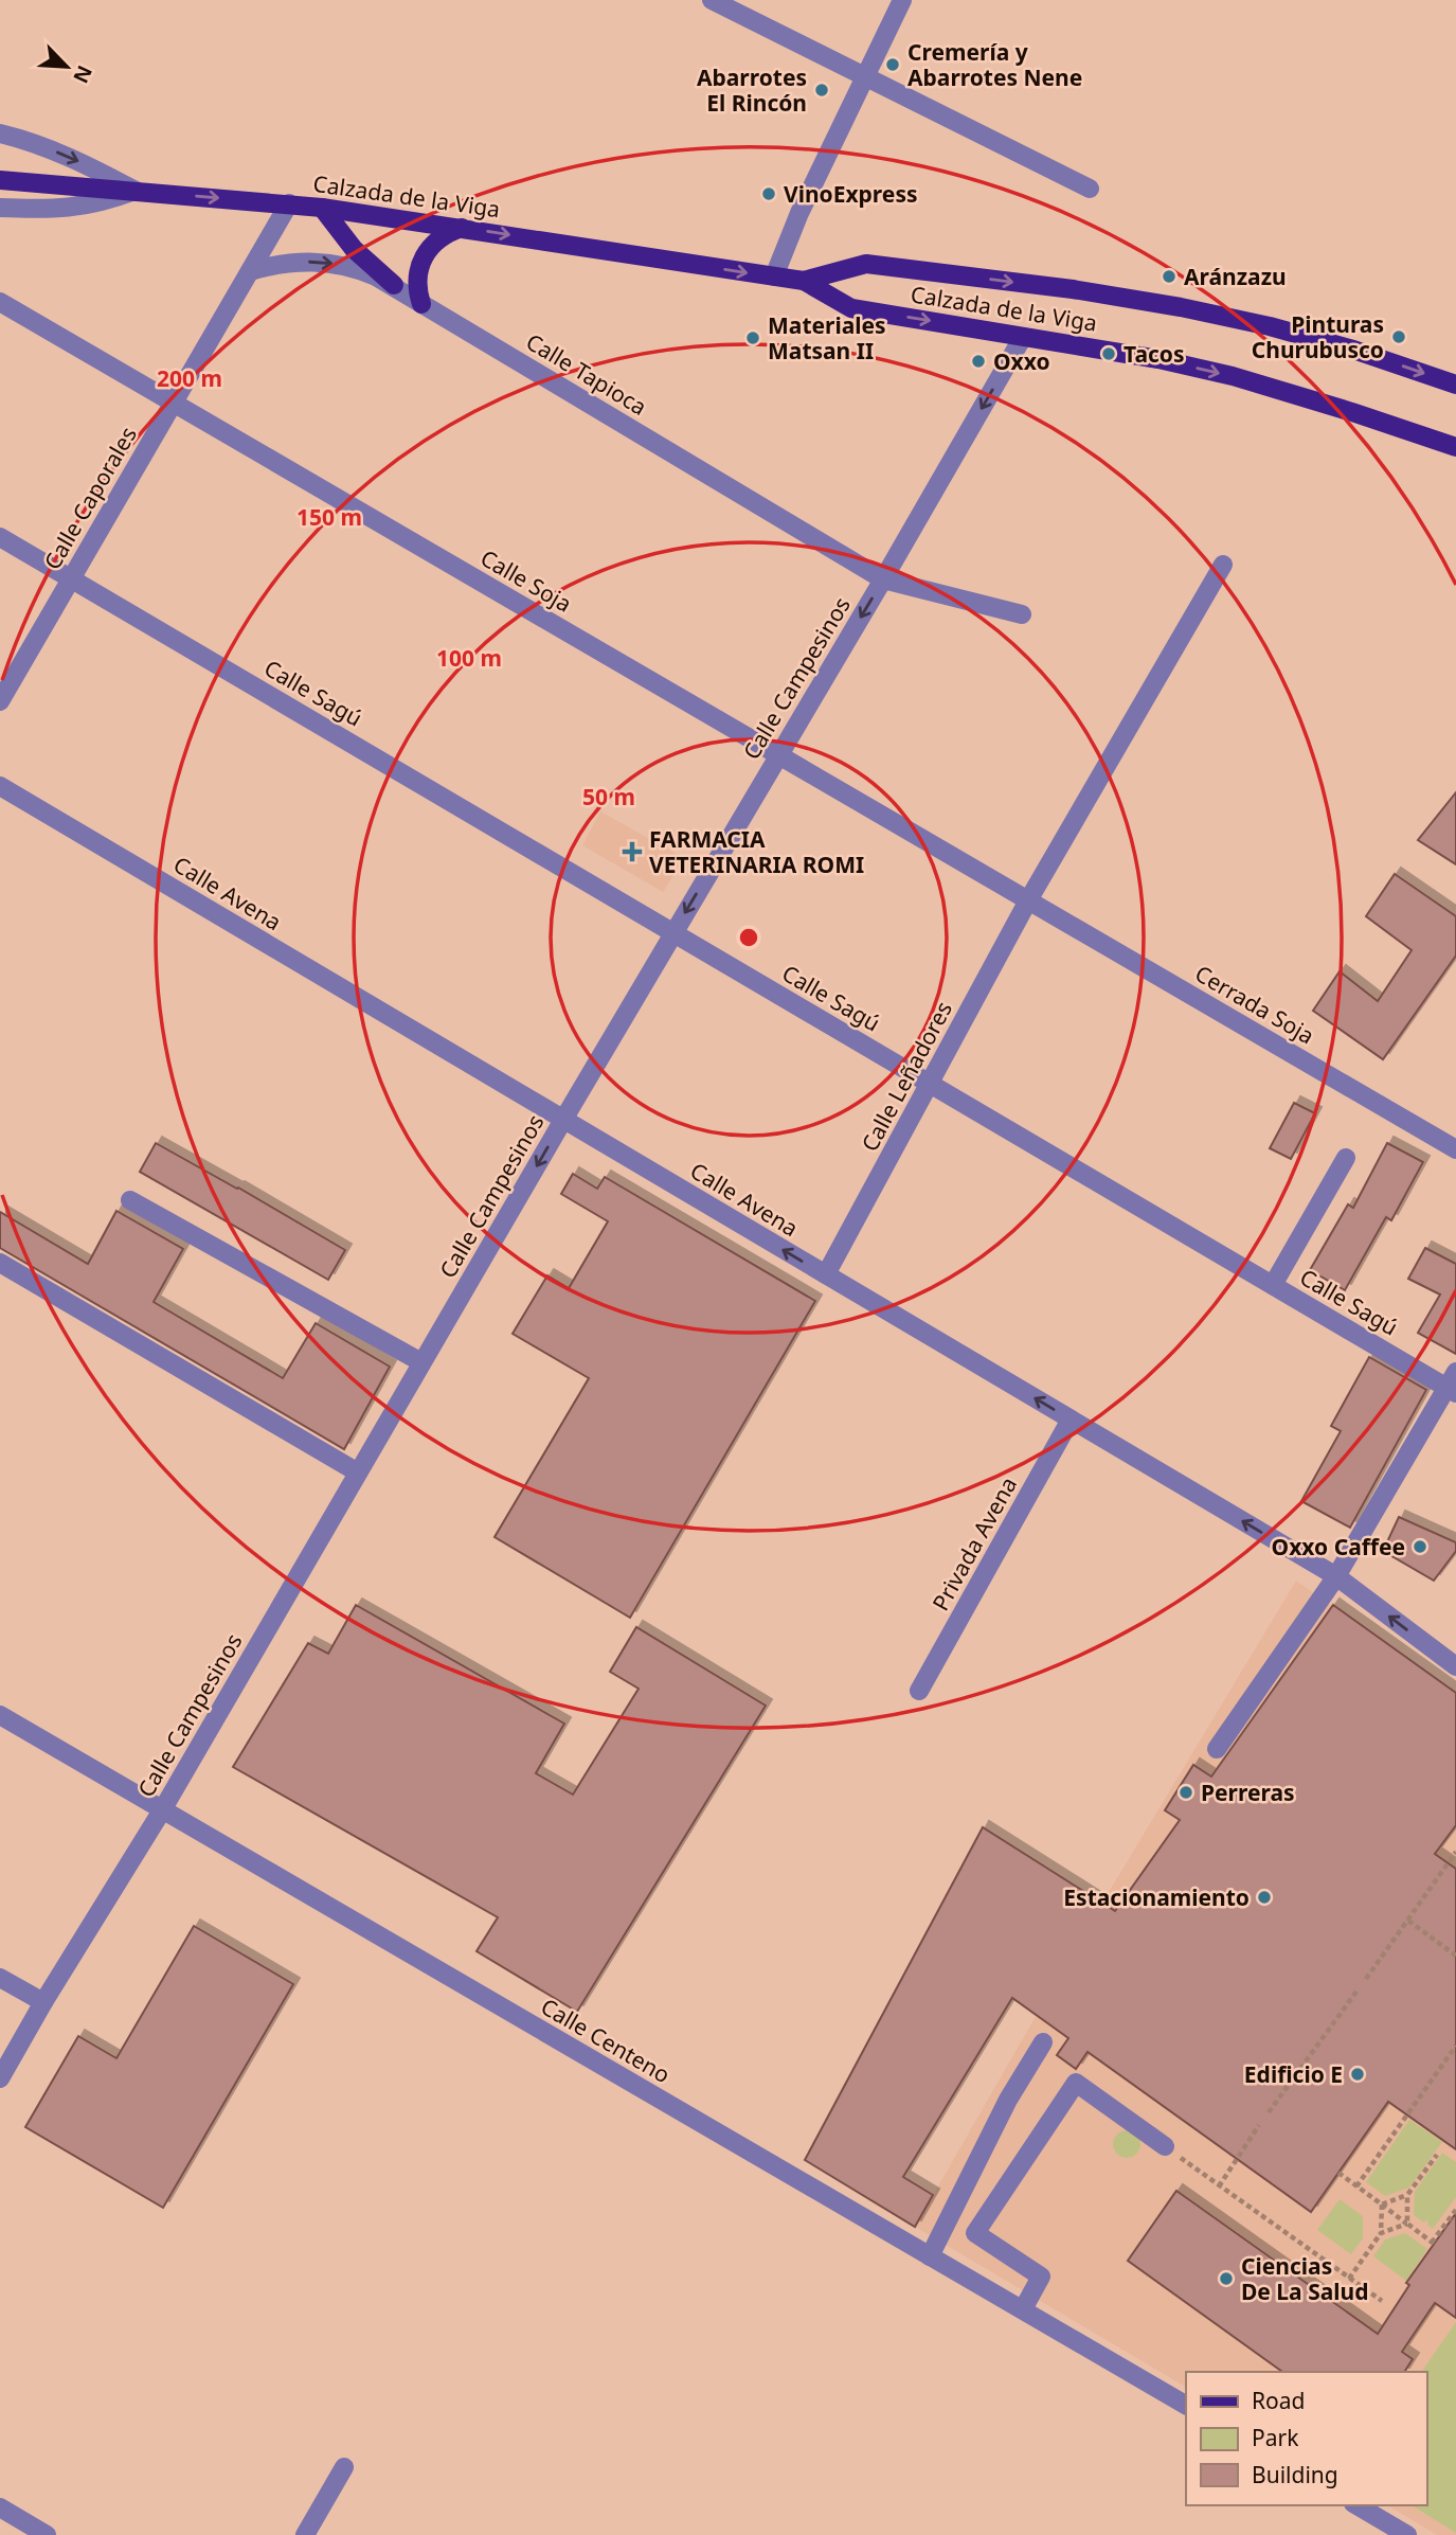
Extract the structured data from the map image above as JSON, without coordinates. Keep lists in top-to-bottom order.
{
  "streets": {
    "main road": ["Calzada de la Viga"],
    "street": [
      "Calle Tapioca",
      "Calle Caporales",
      "Calle Soja",
      "Calle Campesinos",
      "Calle Sagú",
      "Calle Avena",
      "Cerrada Soja",
      "Calle Leñadores",
      "Privada Avena",
      "Calle Centeno"
    ]
  },
  "crossings": [
    ["Calzada de la Viga", "Calle Caporales"],
    ["Calzada de la Viga", "Calle Campesinos"],
    ["Calle Tapioca", "Calle Caporales"],
    ["Calle Tapioca", "Calle Campesinos"],
    ["Calle Caporales", "Calle Soja"],
    ["Calle Caporales", "Calle Sagú"],
    ["Calle Soja", "Calle Campesinos"],
    ["Calle Soja", "Cerrada Soja"],
    ["Calle Soja", "Calle Leñadores"],
    ["Calle Campesinos", "Calle Sagú"],
    ["Calle Campesinos", "Calle Avena"],
    ["Calle Campesinos", "Calle Centeno"],
    ["Calle Sagú", "Calle Leñadores"],
    ["Calle Avena", "Calle Leñadores"],
    ["Calle Avena", "Privada Avena"],
    ["Cerrada Soja", "Calle Leñadores"]
  ],
  "one_way": ["Calzada de la Viga", "Calle Campesinos", "Calle Avena"],
  "places": {
    "other": [
      "Cremería y Abarrotes Nene",
      "Abarrotes El Rincón",
      "VinoExpress",
      "Aránzazu",
      "Pinturas Churubusco",
      "Materiales Matsan II",
      "Tacos",
      "Oxxo",
      "Oxxo Caffee",
      "Perreras",
      "Estacionamiento",
      "Edificio E",
      "Ciencias De La Salud"
    ],
    "health": ["FARMACIA VETERINARIA ROMI"]
  },
  "legend": ["Road", "Park", "Building"],
  "north": "bottom right",
  "rings": [
    "200 m",
    "150 m",
    "100 m",
    "50 m"
  ]
}
